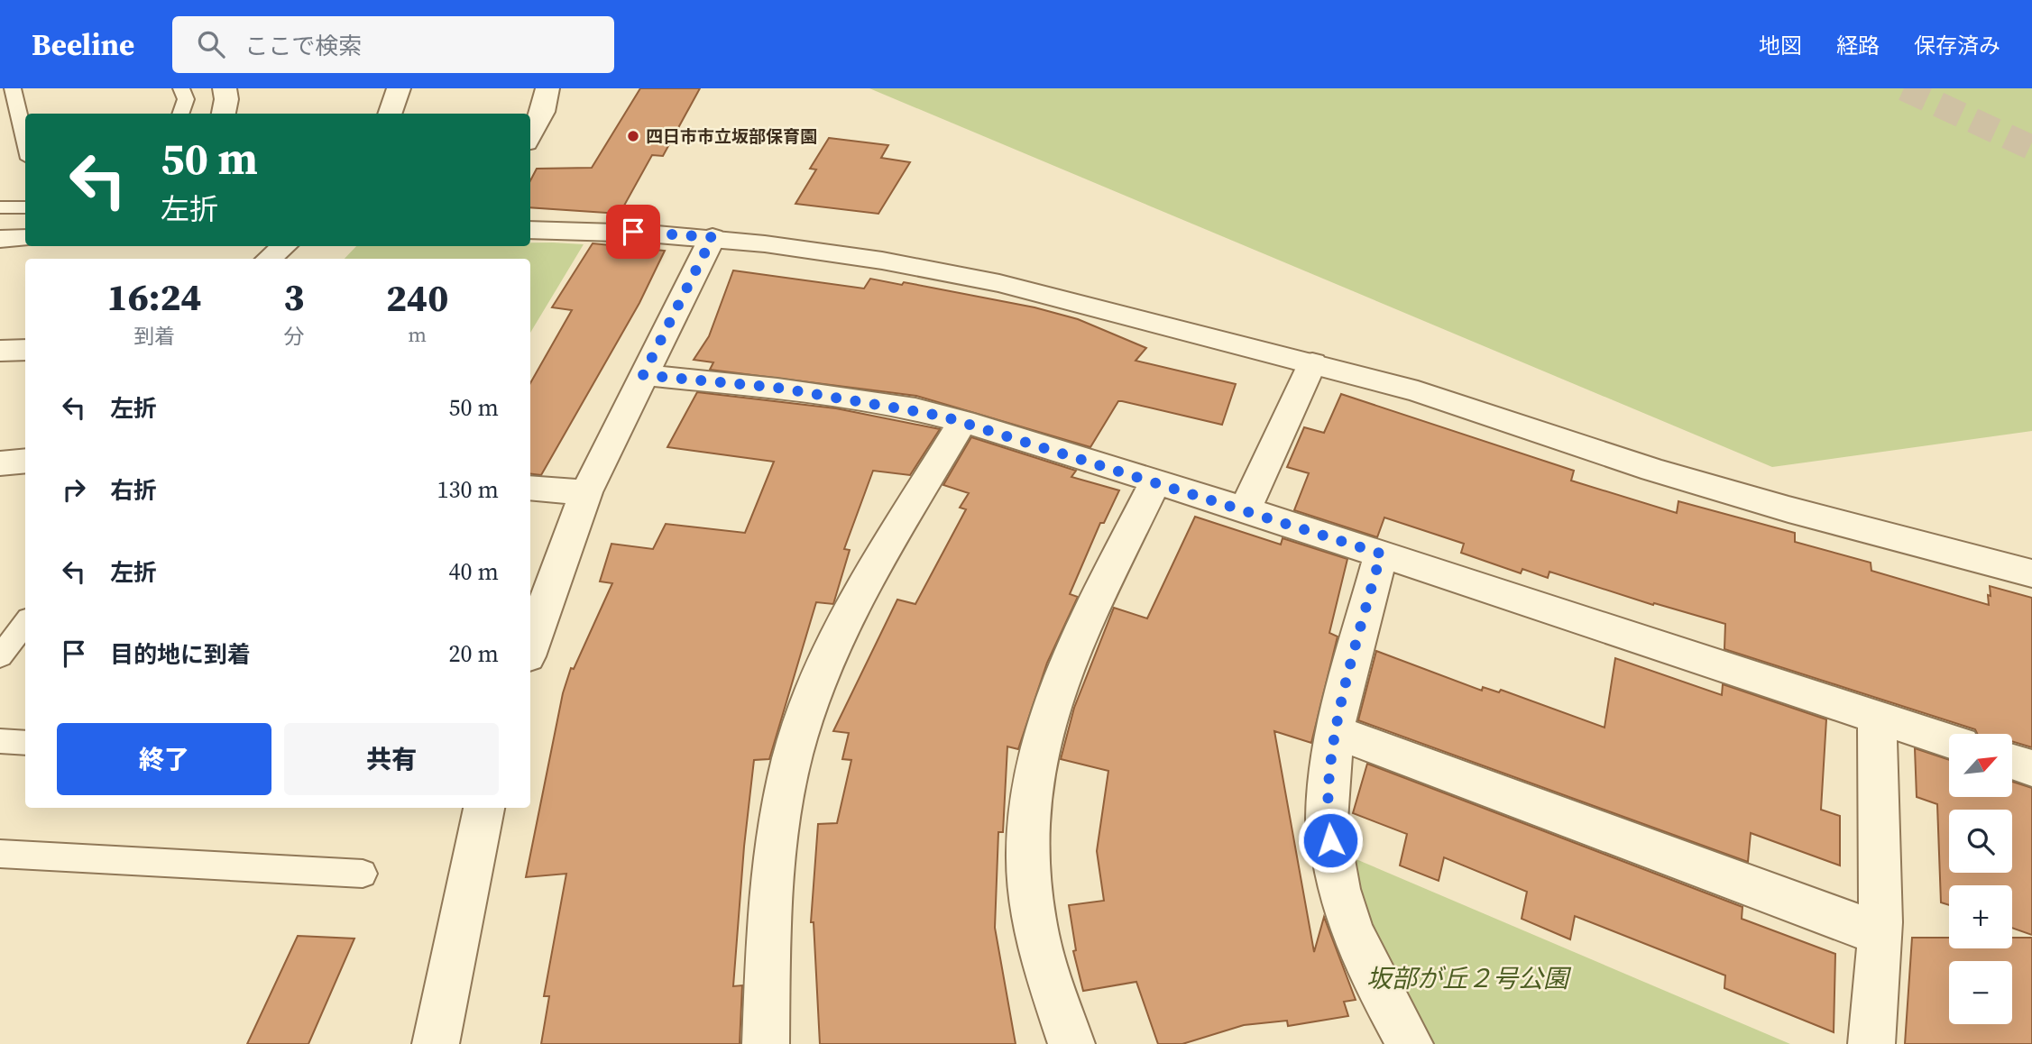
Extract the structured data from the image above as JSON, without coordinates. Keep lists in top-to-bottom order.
{
  "parks": ["坂部が丘２号公園"],
  "places": ["四日市市立坂部保育園"],
  "north": "top right",
  "page": {
    "header": "Beeline",
    "search": "ここで検索",
    "nav": ["地図", "経路", "保存済み"],
    "turn": ["50 m", "左折"],
    "eta": [
      "16:24",
      "到着",
      "3",
      "分",
      "240",
      "m"
    ],
    "list": [
      {
        "name": "左折",
        "value": "50 m"
      },
      {
        "name": "右折",
        "value": "130 m"
      },
      {
        "name": "左折",
        "value": "40 m"
      },
      {
        "name": "目的地に到着",
        "value": "20 m"
      }
    ],
    "buttons": ["終了", "共有"],
    "map_buttons": ["+", "−"]
  }
}
